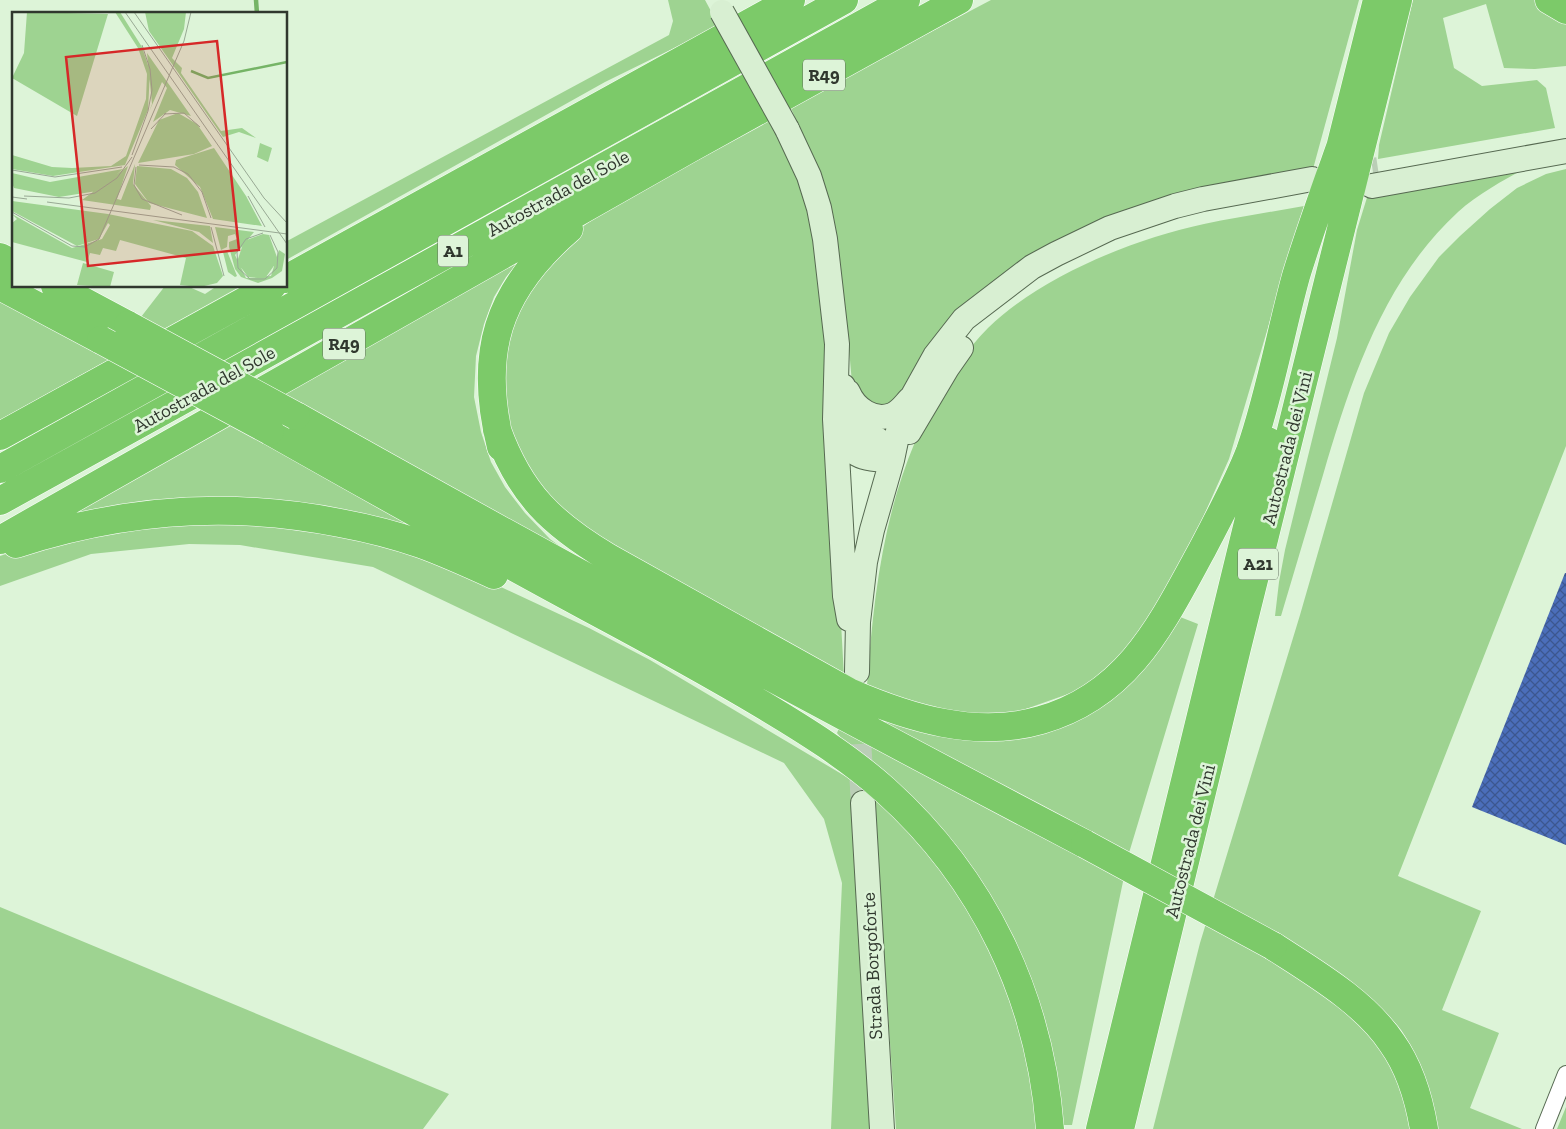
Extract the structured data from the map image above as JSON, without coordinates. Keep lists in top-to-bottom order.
{
  "streets": {
    "highway": [
      "R49",
      "Autostrada del Sole",
      "A1",
      "Autostrada dei Vini",
      "A21"
    ],
    "main road": ["Strada Borgoforte"]
  }
}
